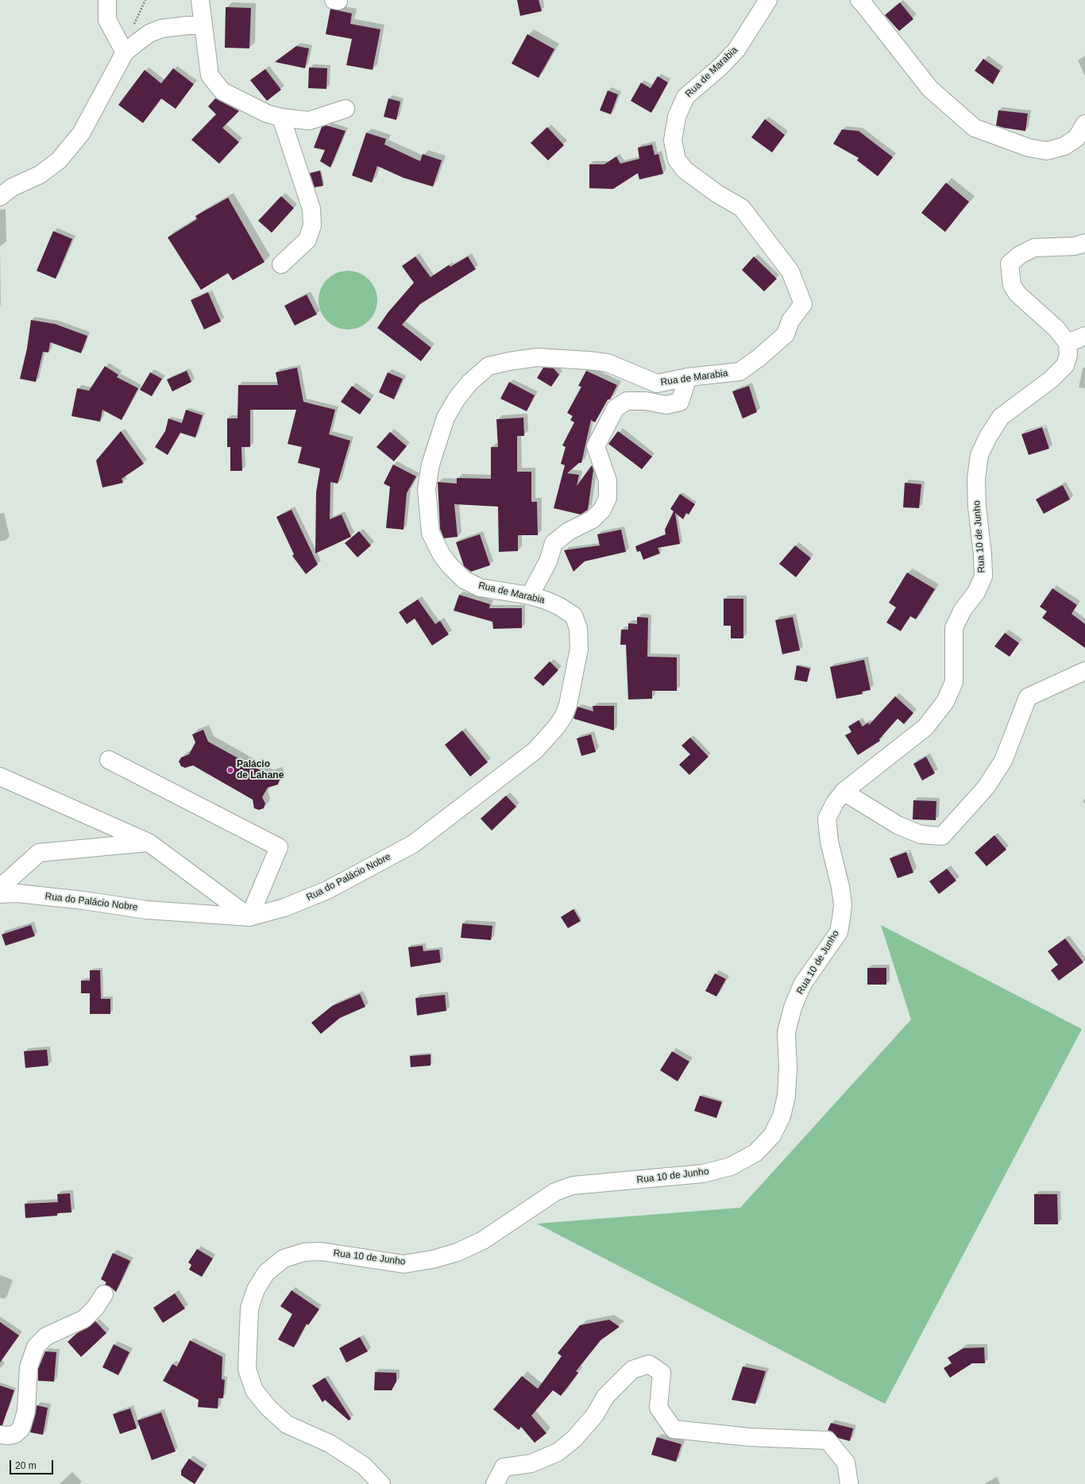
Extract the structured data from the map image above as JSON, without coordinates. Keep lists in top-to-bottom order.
{
  "streets": {
    "main road": ["Rua de Marabia", "Rua 10 de Junho", "Rua do Palácio Nobre"]
  },
  "crossings": [
    ["Rua de Marabia", "Rua do Palácio Nobre"]
  ],
  "places": ["Palácio de Lahane"],
  "scale_bar": "20 m"
}
